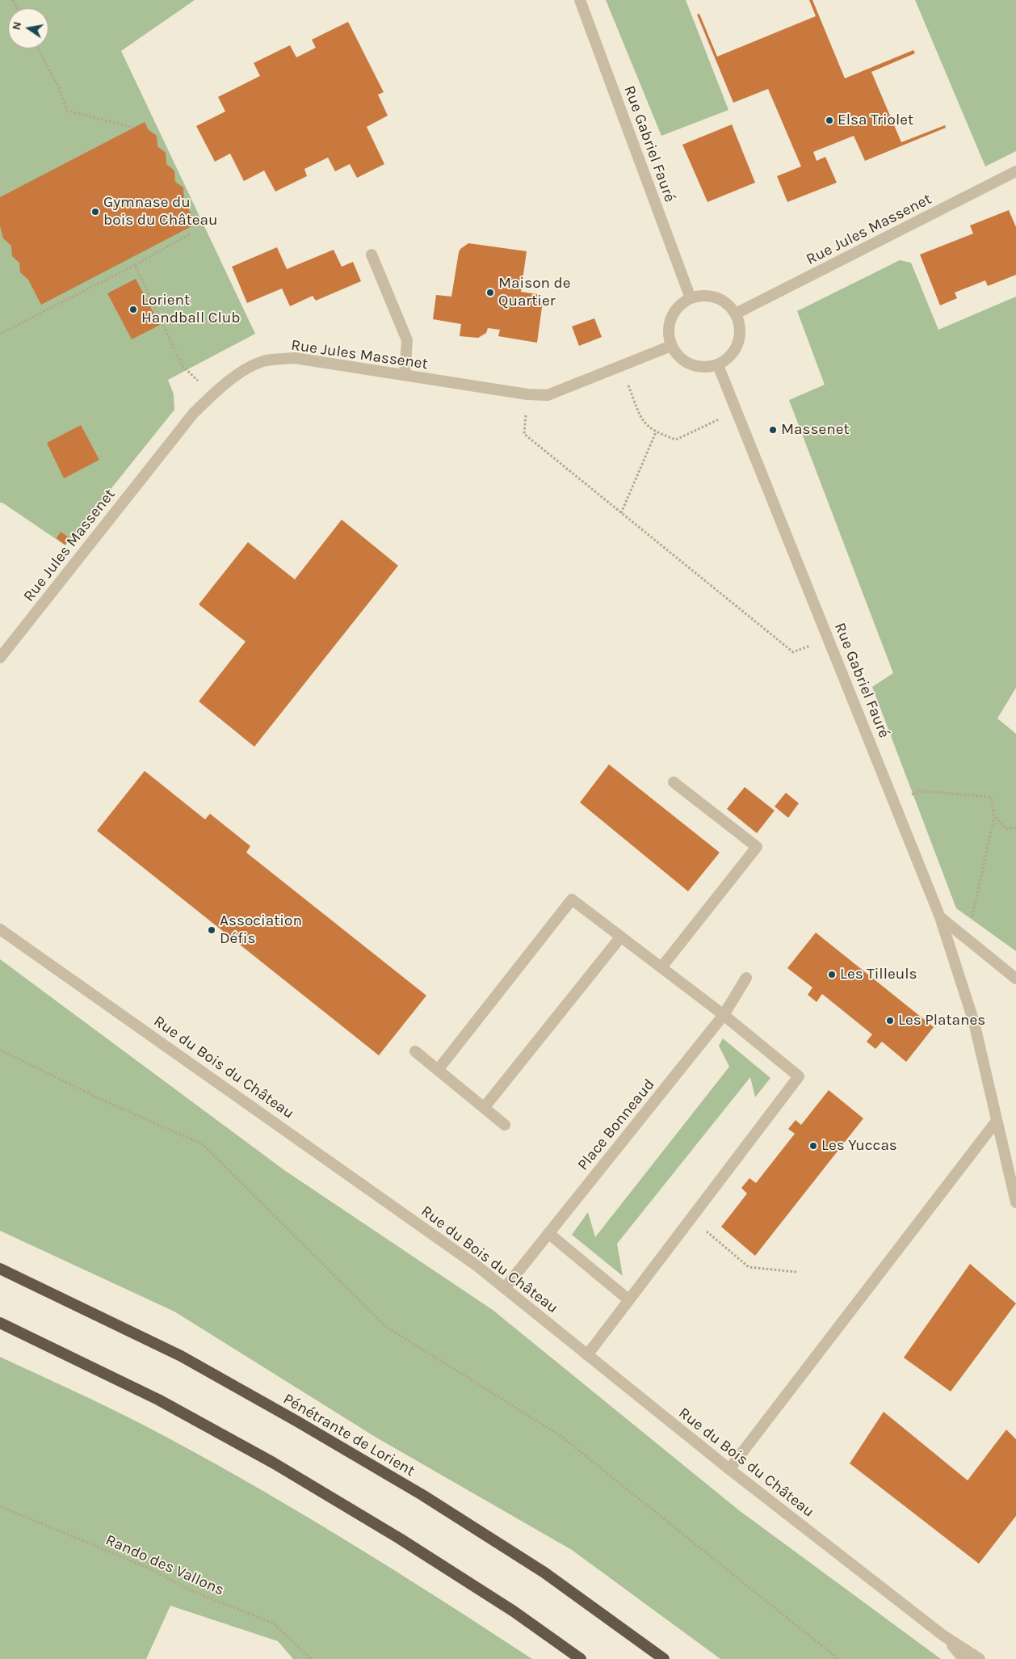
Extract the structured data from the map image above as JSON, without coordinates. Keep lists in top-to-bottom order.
{
  "streets": {
    "highway": ["Pénétrante de Lorient"],
    "street": [
      "Rue Gabriel Fauré",
      "Rue Jules Massenet",
      "Rue du Bois du Château",
      "Place Bonneaud"
    ],
    "path": ["Rando des Vallons"]
  },
  "crossings": [
    ["Rue Gabriel Fauré", "Rue Jules Massenet"],
    ["Rue du Bois du Château", "Place Bonneaud"]
  ],
  "places": [
    "Elsa Triolet",
    "Gymnase du bois du Château",
    "Maison de Quartier",
    "Lorient Handball Club",
    "Massenet",
    "Association Défis",
    "Les Tilleuls",
    "Les Platanes",
    "Les Yuccas"
  ],
  "north": "left"
}
